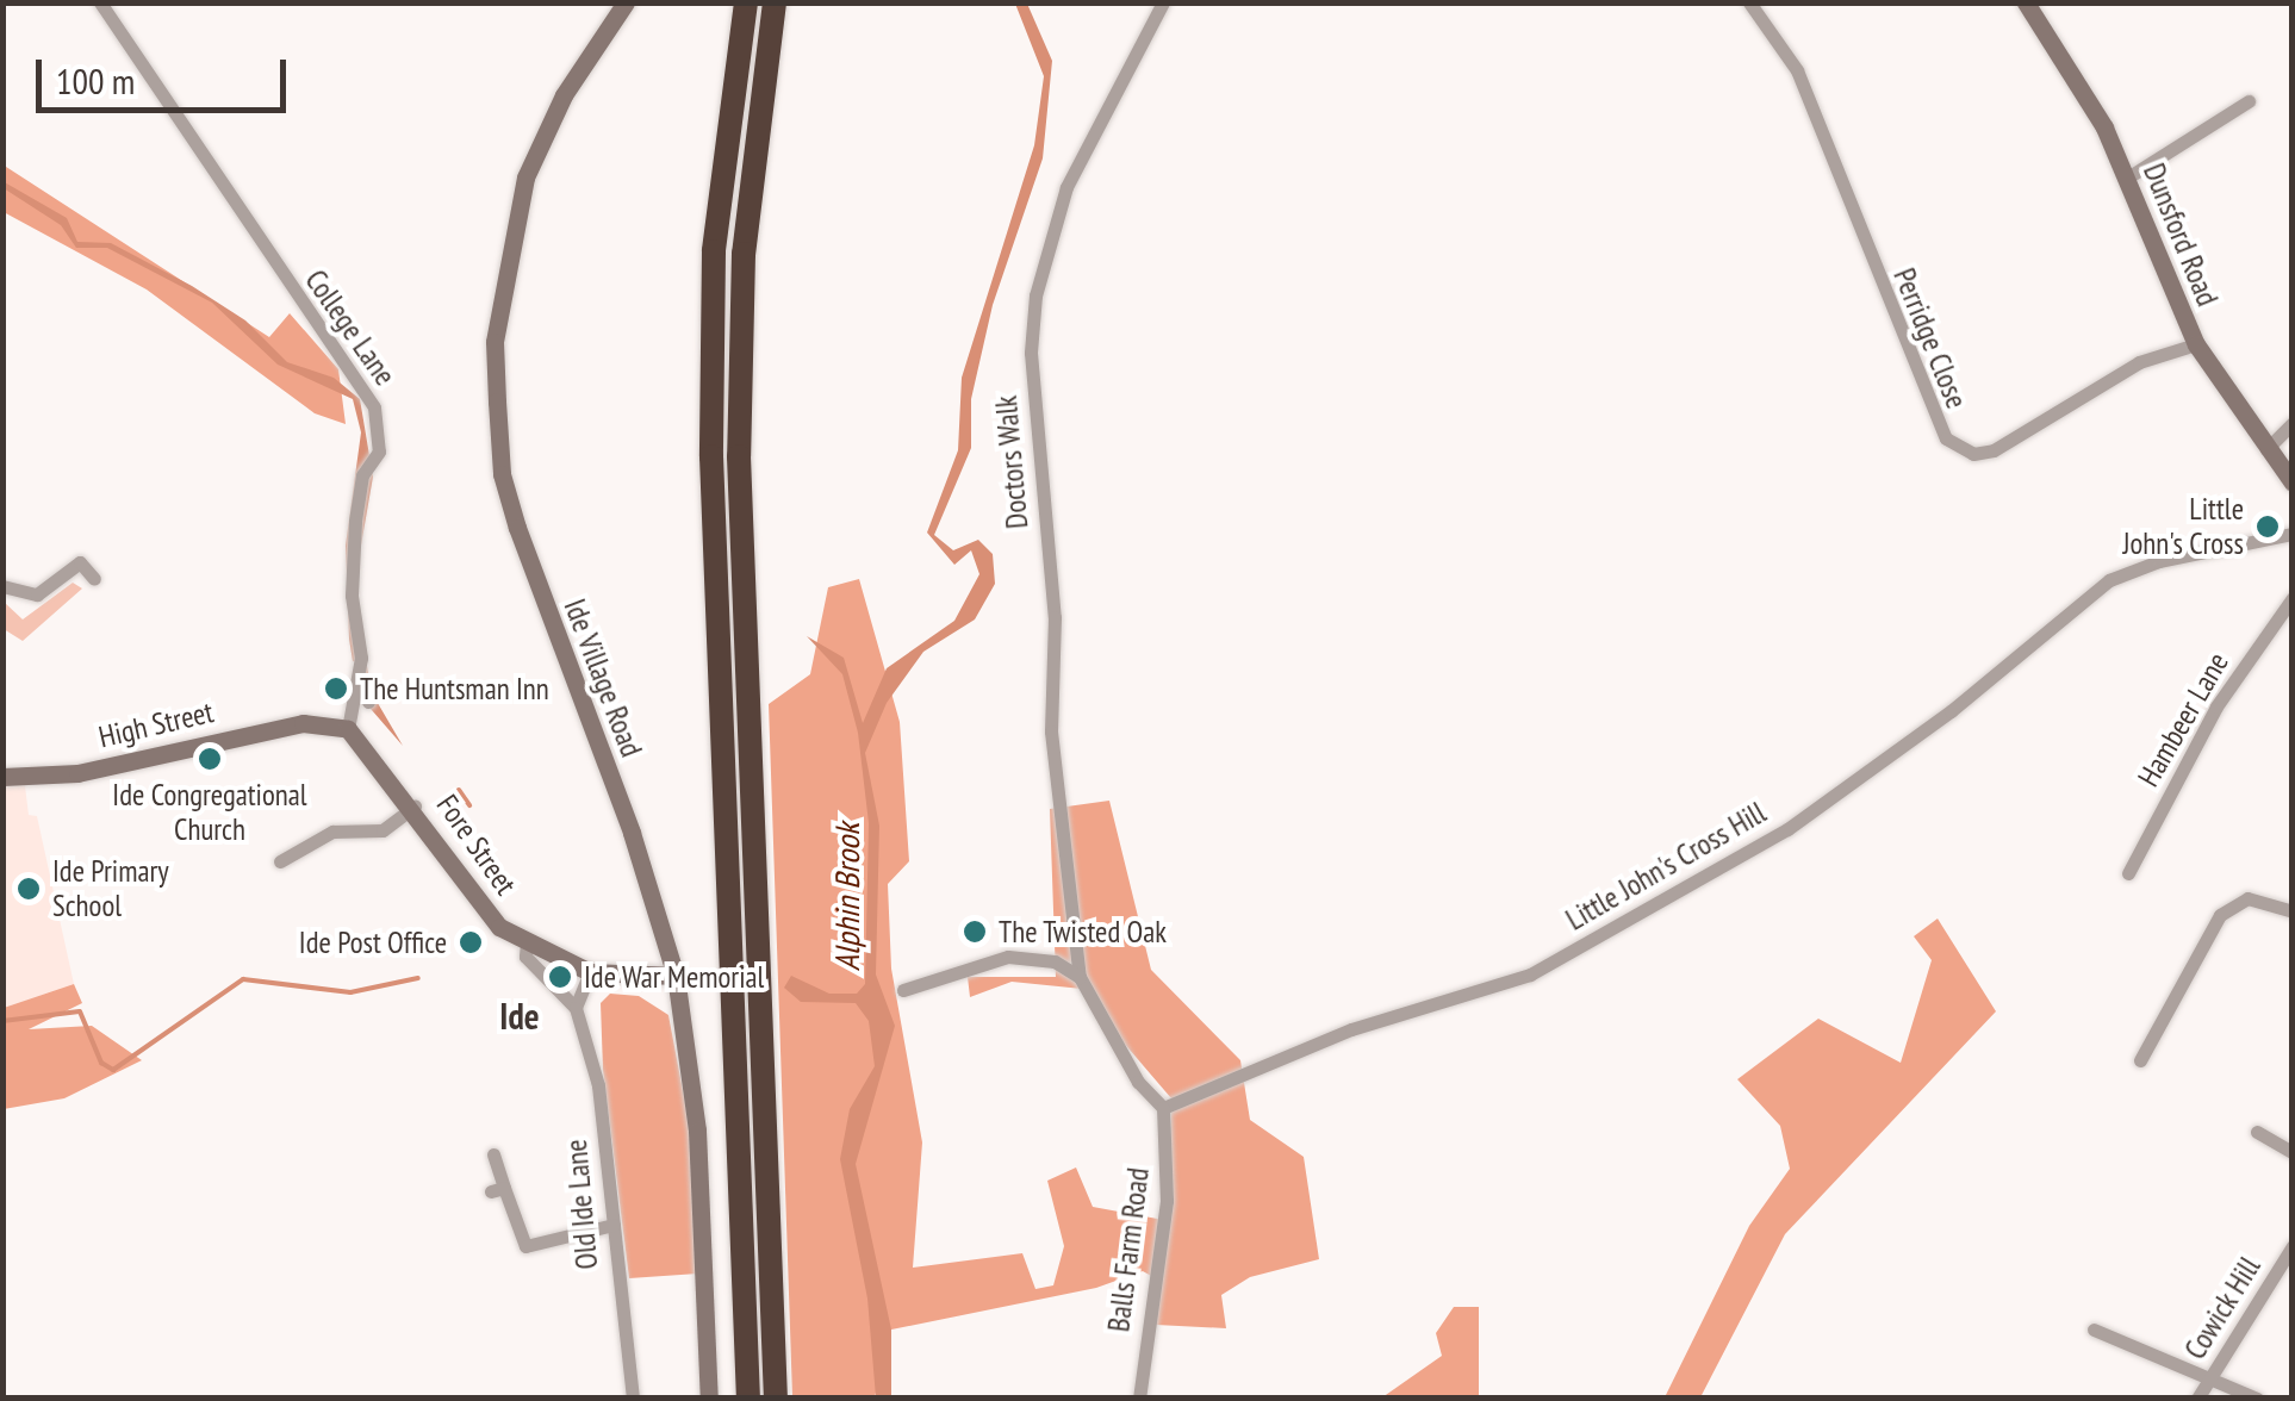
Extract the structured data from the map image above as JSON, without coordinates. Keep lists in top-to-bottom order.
{
  "streets": {
    "street": [
      "Dunsford Road",
      "College Lane",
      "Perridge Close",
      "Doctors Walk",
      "Ide Village Road",
      "Hambeer Lane",
      "High Street",
      "Fore Street",
      "Little John's Cross Hill",
      "Old Ide Lane",
      "Balls Farm Road",
      "Cowick Hill"
    ]
  },
  "crossings": [
    ["Dunsford Road", "Perridge Close"],
    ["College Lane", "High Street"],
    ["College Lane", "Fore Street"],
    ["Ide Village Road", "Fore Street"],
    ["High Street", "Fore Street"],
    ["Fore Street", "Old Ide Lane"],
    ["Little John's Cross Hill", "Balls Farm Road"]
  ],
  "districts": ["Ide"],
  "water": ["Alphin Brook"],
  "places": [
    "Little John's Cross",
    "The Huntsman Inn",
    "Ide Congregational Church",
    "Ide Primary School",
    "The Twisted Oak",
    "Ide Post Office",
    "Ide War Memorial"
  ],
  "scale_bar": "100 m"
}
